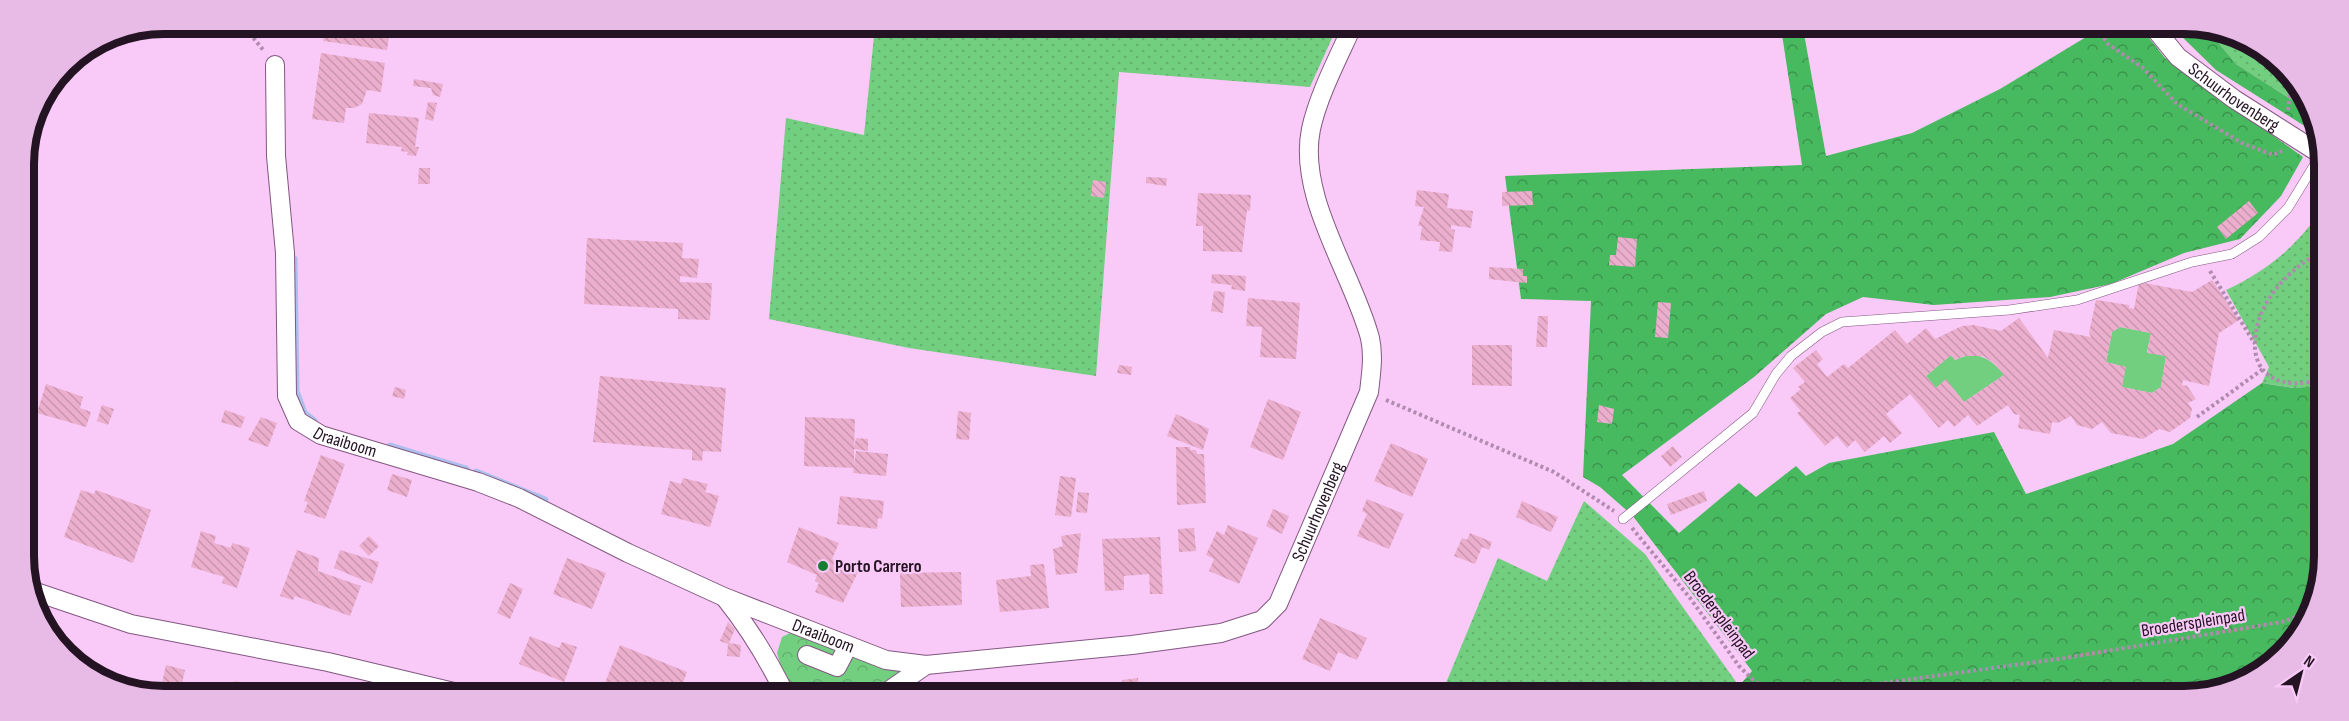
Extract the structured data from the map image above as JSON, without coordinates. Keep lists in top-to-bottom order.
{
  "streets": {
    "street": ["Schuurhovenberg", "Draaiboom"],
    "path": ["Broederspleinpad"]
  },
  "crossings": [
    ["Schuurhovenberg", "Draaiboom"],
    ["Schuurhovenberg", "Broederspleinpad"]
  ],
  "places": ["Porto Carrero"],
  "north": "top right"
}
